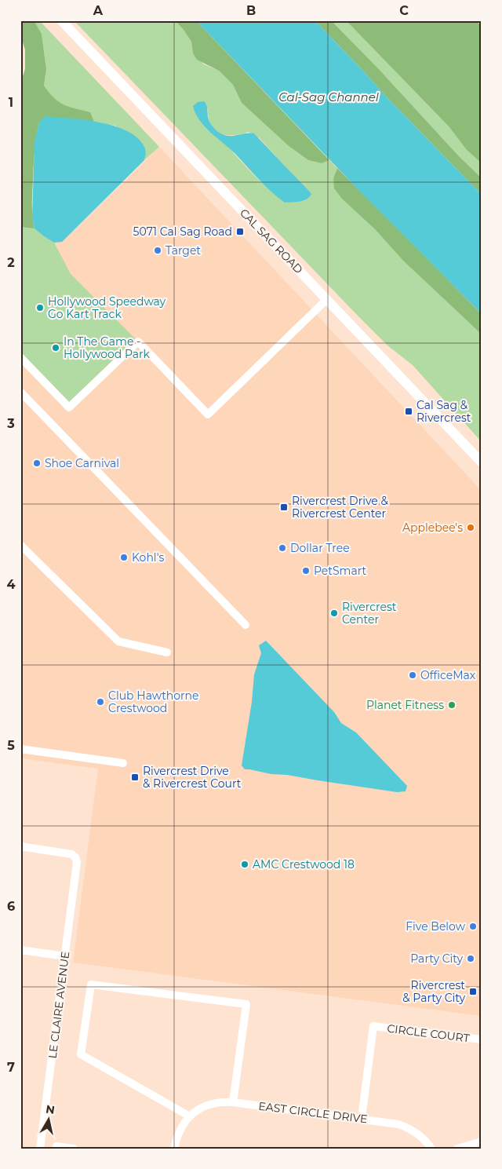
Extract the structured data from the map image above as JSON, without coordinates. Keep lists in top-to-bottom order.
{
  "streets": {
    "main road": ["CAL SAG ROAD"],
    "street": ["LE CLAIRE AVENUE", "CIRCLE COURT", "EAST CIRCLE DRIVE"]
  },
  "crossings": [
    ["CIRCLE COURT", "EAST CIRCLE DRIVE"]
  ],
  "water": ["Cal-Sag Channel"],
  "places": {
    "transit": [
      "5071 Cal Sag Road",
      "Cal Sag & Rivercrest",
      "Rivercrest Drive & Rivercrest Center",
      "Rivercrest Drive & Rivercrest Court",
      "Rivercrest & Party City"
    ],
    "other": [
      "Target",
      "Hollywood Speedway Go Kart Track",
      "In The Game - Hollywood Park",
      "Shoe Carnival",
      "Applebee's",
      "Dollar Tree",
      "Kohl's",
      "PetSmart",
      "Rivercrest Center",
      "OfficeMax",
      "Club Hawthorne Crestwood",
      "Planet Fitness",
      "AMC Crestwood 18",
      "Five Below",
      "Party City"
    ]
  },
  "north": "top",
  "grid": {
    "columns": ["A", "B", "C"],
    "rows": [
      "1",
      "2",
      "3",
      "4",
      "5",
      "6",
      "7"
    ]
  }
}
